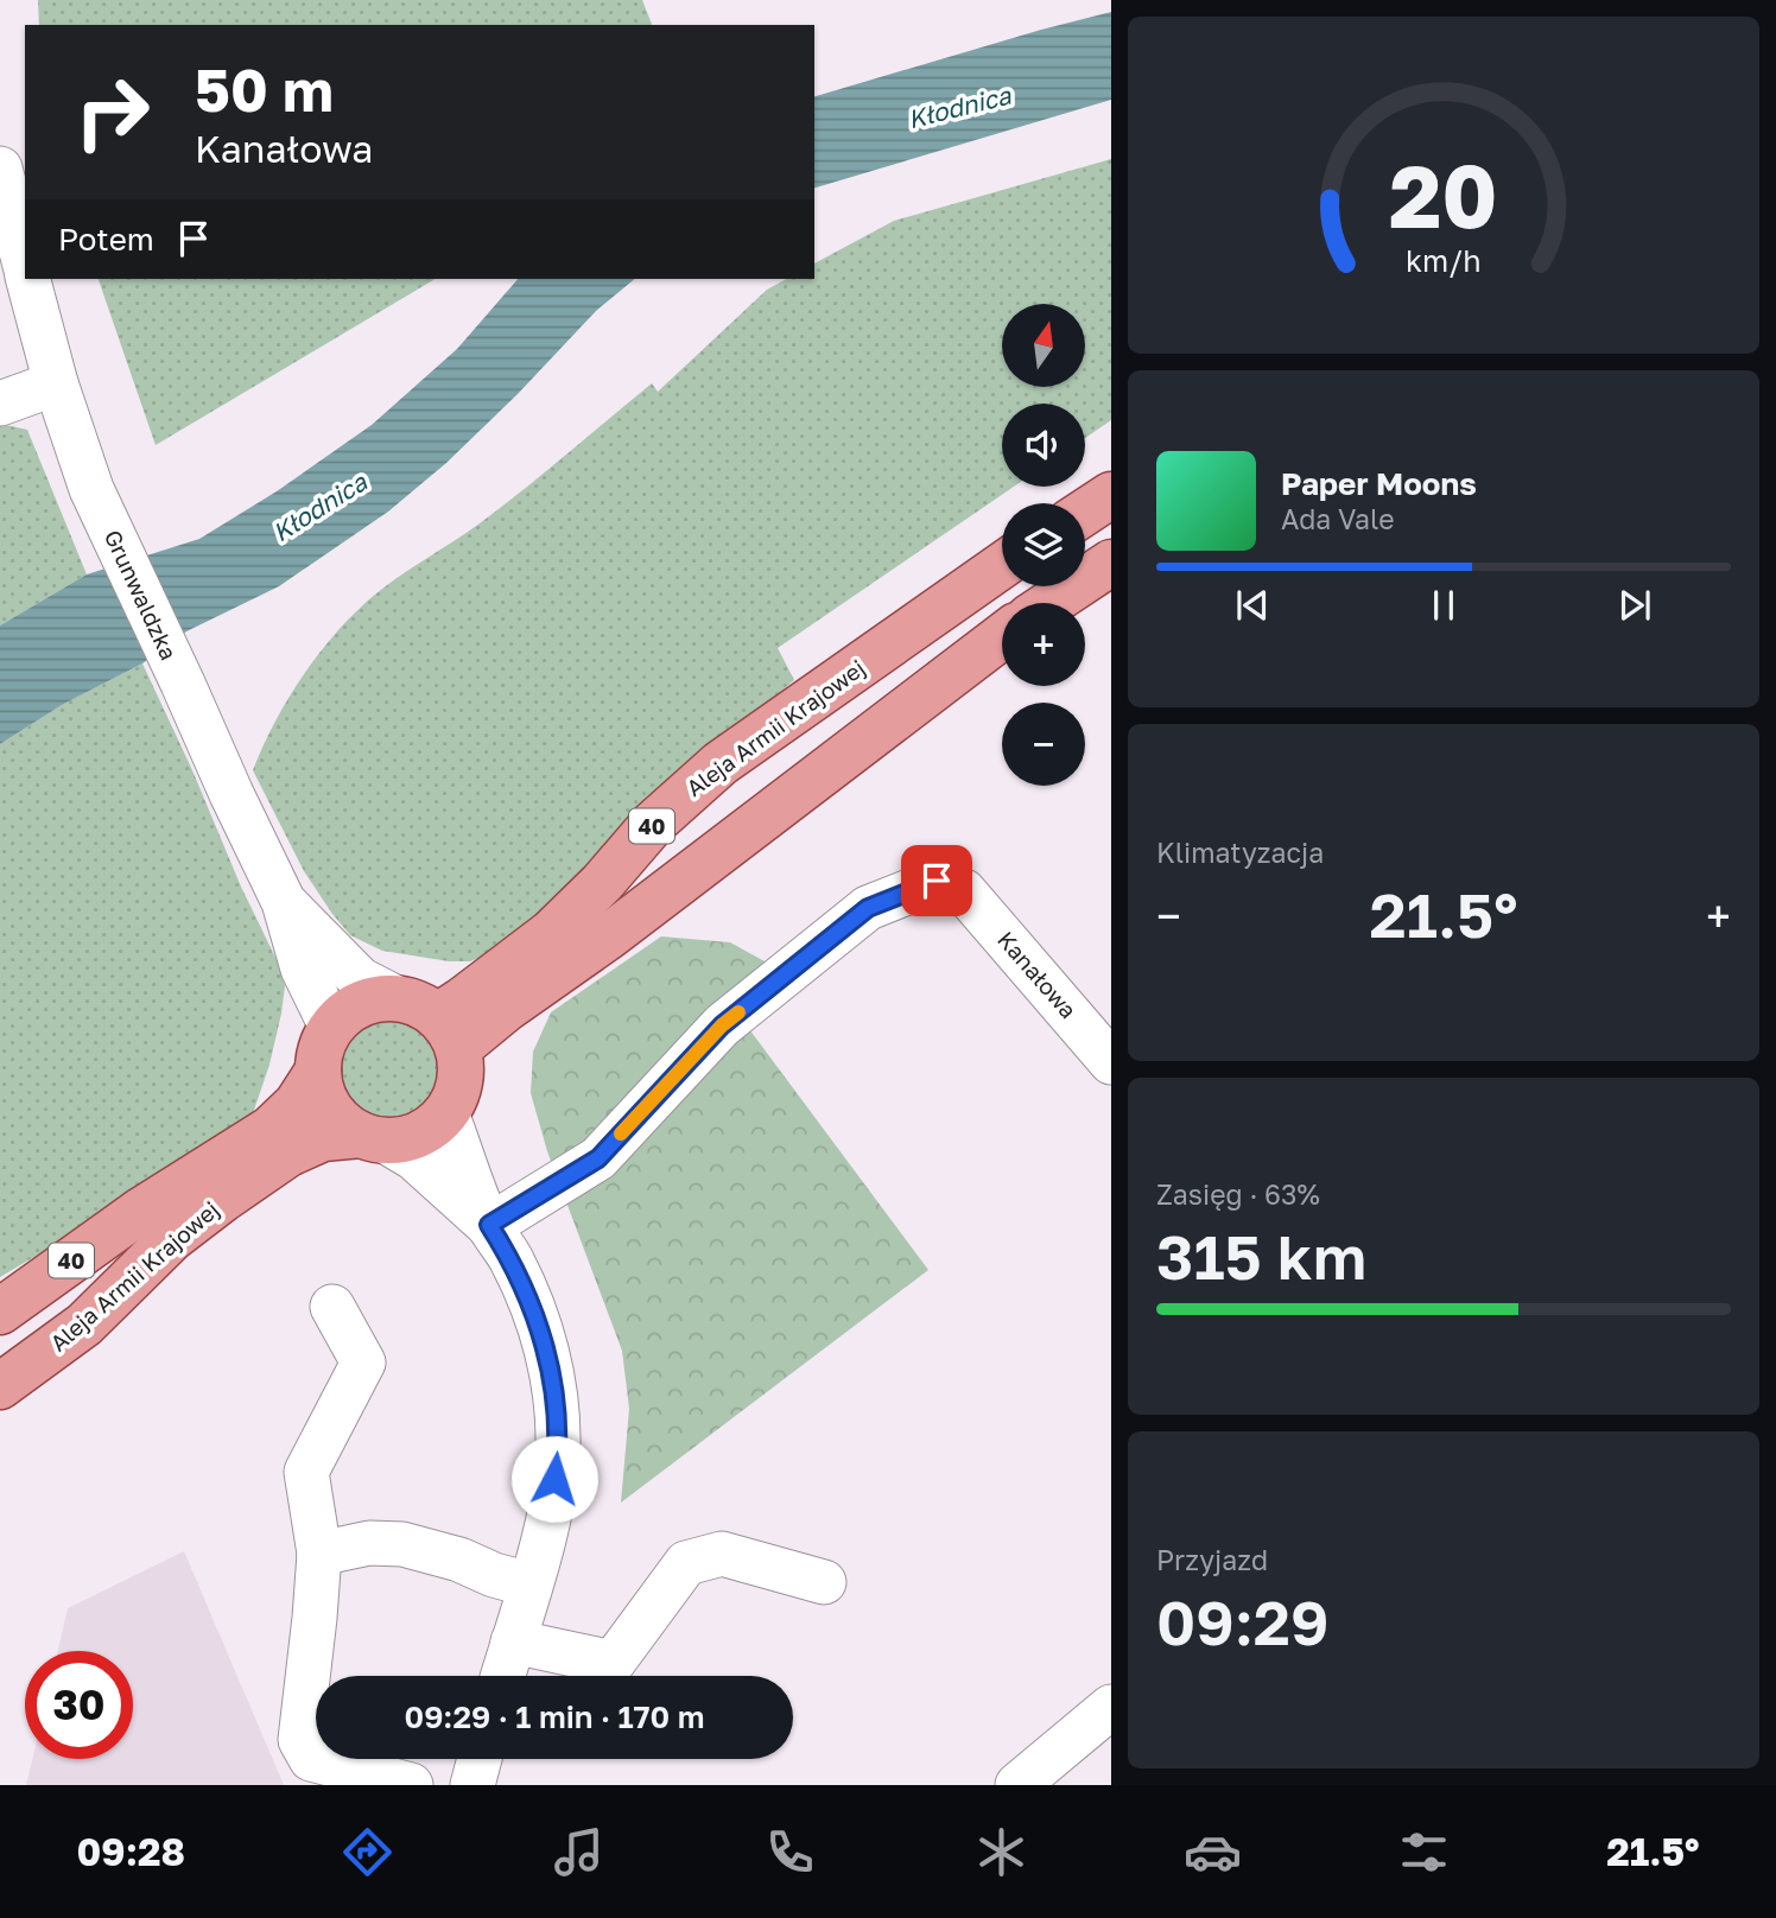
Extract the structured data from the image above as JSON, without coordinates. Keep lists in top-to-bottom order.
{
  "streets": {
    "main road": ["Aleja Armii Krajowej", "40"],
    "street": ["Grunwaldzka", "Kanałowa"]
  },
  "crossings": [
    ["Grunwaldzka", "Aleja Armii Krajowej"],
    ["Grunwaldzka", "40"],
    ["Aleja Armii Krajowej", "40"]
  ],
  "water": ["Kłodnica"],
  "north": "top",
  "page": {
    "turn": ["50 m", "Kanałowa"],
    "then": "Potem",
    "map_buttons": ["+", "−"],
    "song": ["Paper Moons", "Ada Vale"],
    "tile": [
      "Klimatyzacja",
      ["Zasięg · 63%", "315 km"],
      ["Przyjazd", "09:29"]
    ],
    "heat": ["−", "21.5°", "+"],
    "limit": "30",
    "trip": "09:29 · 1 min · 170 m",
    "tabs": ["09:28", "21.5°"],
    "gauge": ["20", "km/h"]
  }
}
